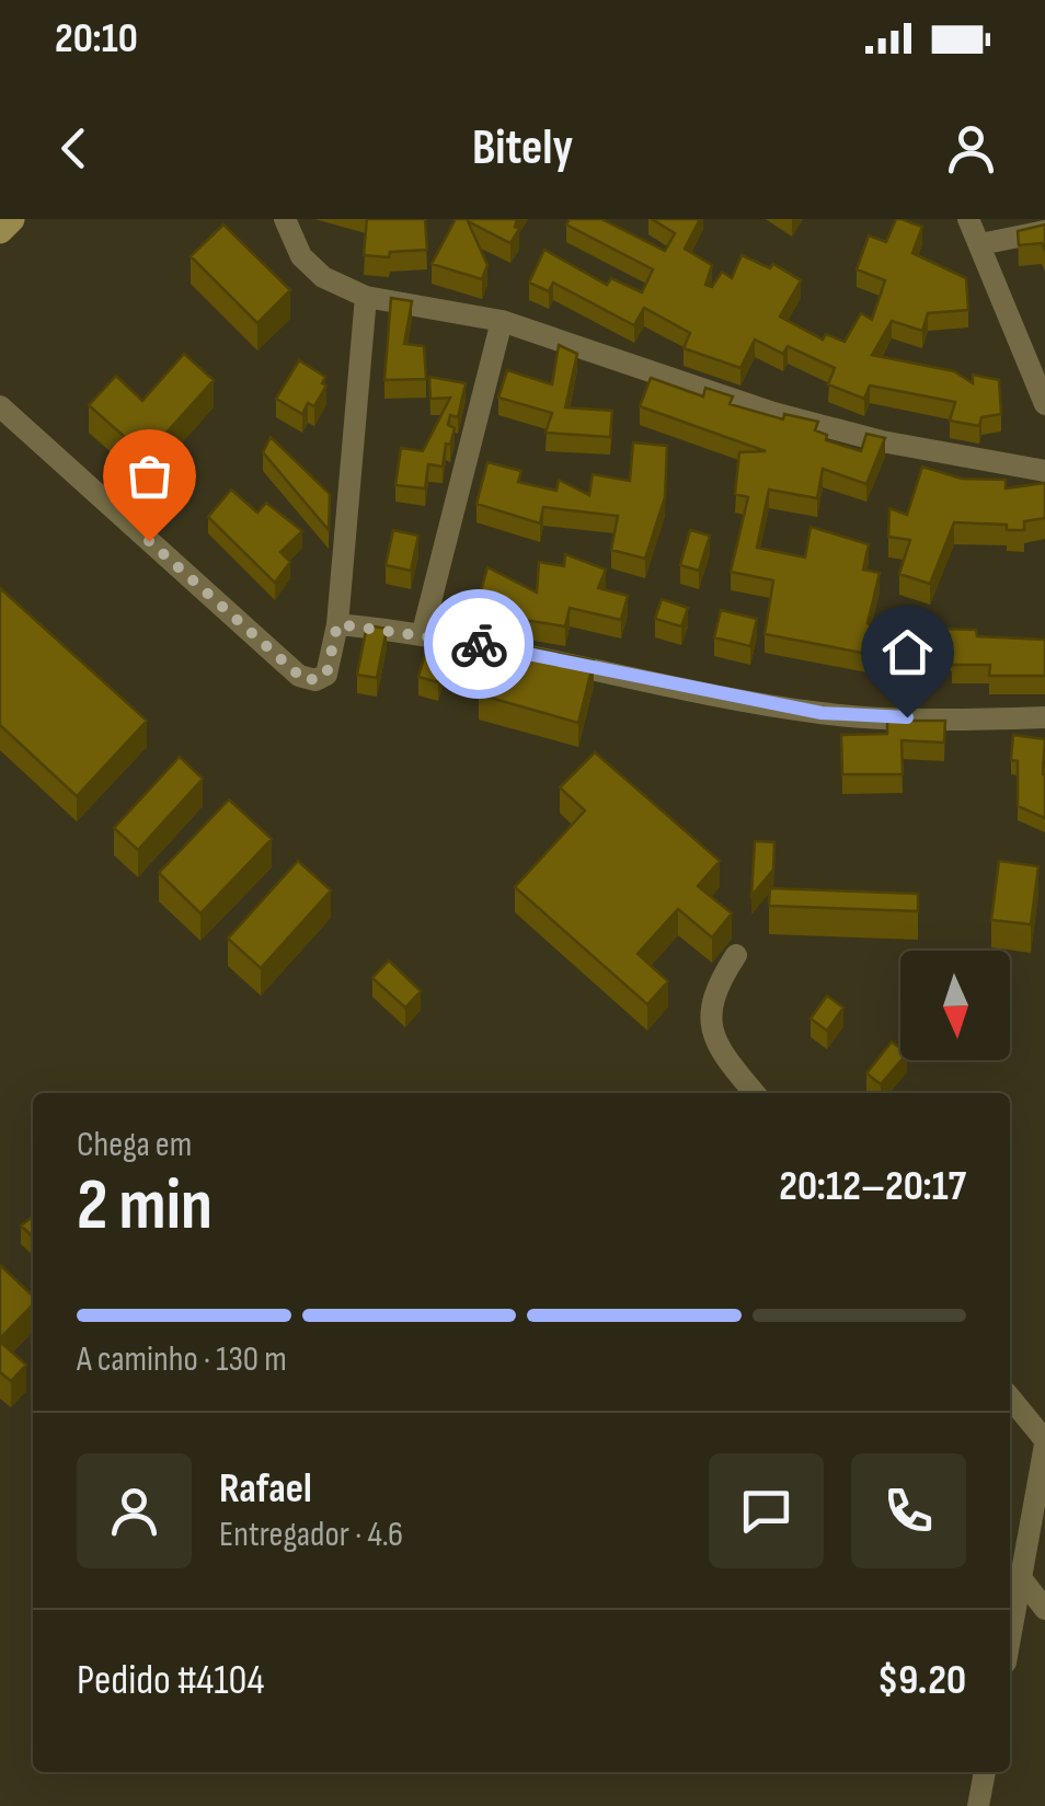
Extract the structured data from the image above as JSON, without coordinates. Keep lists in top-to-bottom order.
{
  "north": "bottom",
  "page": {
    "status": "20:10",
    "header": "Bitely",
    "heading": ["2 min", "Chega em", "20:12–20:17"],
    "panel": [
      "Rafael",
      "Entregador · 4.6",
      "Pedido #4104",
      "$9.20"
    ],
    "bar": "A caminho · 130 m"
  }
}
